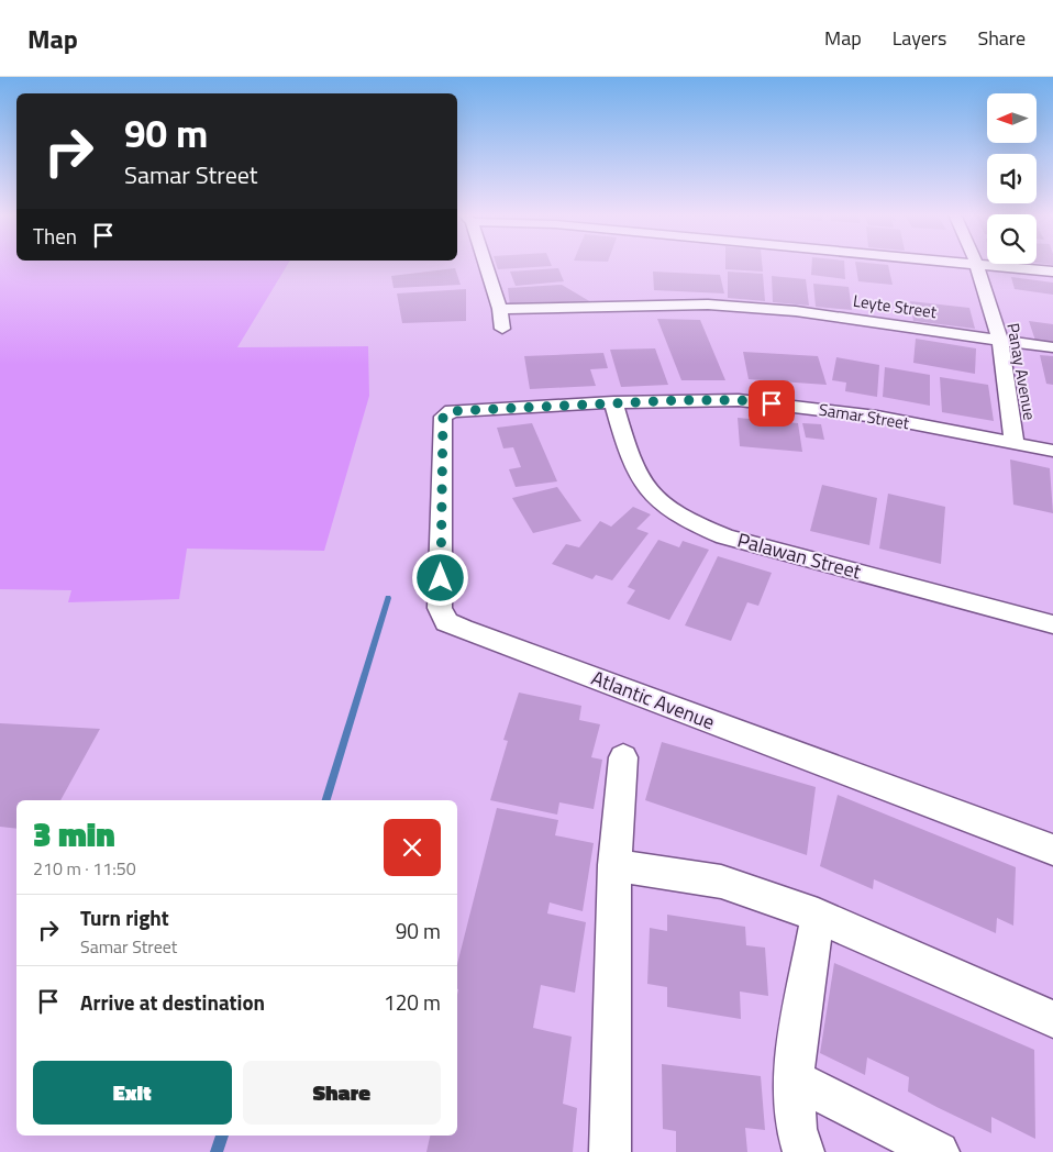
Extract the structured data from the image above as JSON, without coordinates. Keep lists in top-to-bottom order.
{
  "streets": {
    "street": [
      "Leyte Street",
      "Panay Avenue",
      "Samar Street",
      "Palawan Street",
      "Atlantic Avenue"
    ]
  },
  "crossings": [
    ["Leyte Street", "Panay Avenue"],
    ["Panay Avenue", "Samar Street"],
    ["Samar Street", "Palawan Street"],
    ["Samar Street", "Atlantic Avenue"]
  ],
  "north": "left",
  "page": {
    "header": "Map",
    "nav": ["Map", "Layers", "Share"],
    "turn": ["90 m", "Samar Street"],
    "then": "Then",
    "heading": ["3 min", "210 m · 11:50"],
    "list": [
      {
        "name": "Turn right",
        "note": "Samar Street",
        "value": "90 m"
      },
      {
        "name": "Arrive at destination",
        "value": "120 m"
      }
    ],
    "buttons": ["Exit", "Share"]
  }
}
